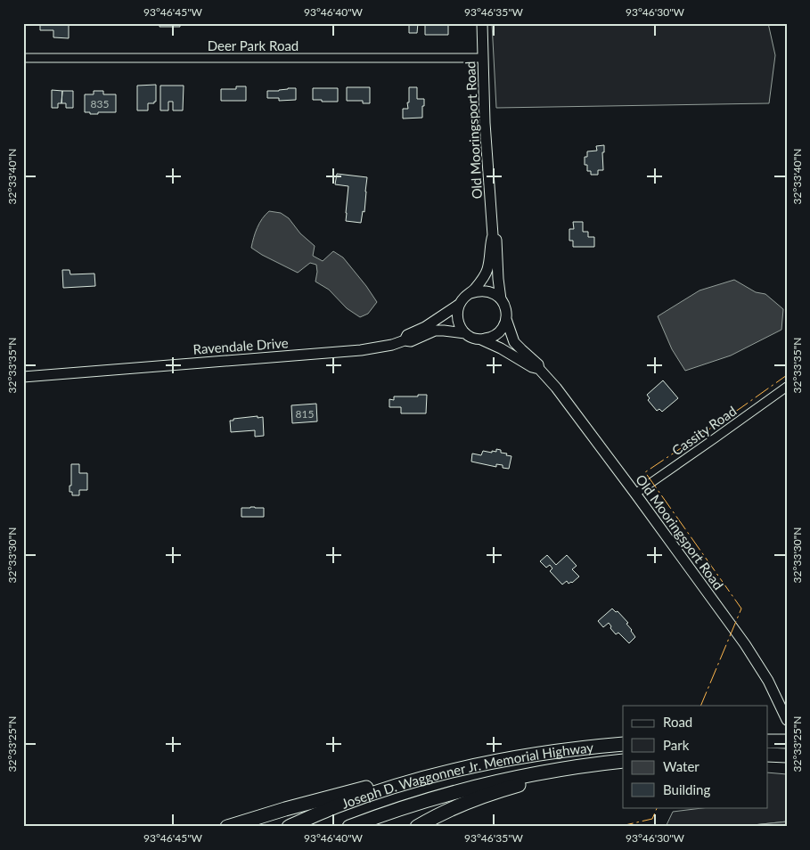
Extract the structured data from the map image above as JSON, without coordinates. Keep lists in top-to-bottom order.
{
  "streets": {
    "highway": ["Joseph D. Waggonner Jr. Memorial Highway"],
    "main road": ["Old Mooringsport Road", "Ravendale Drive"],
    "street": ["Deer Park Road", "Cassity Road"]
  },
  "crossings": [
    ["Deer Park Road", "Old Mooringsport Road"],
    ["Old Mooringsport Road", "Ravendale Drive"],
    ["Old Mooringsport Road", "Cassity Road"]
  ],
  "house_numbers": ["835", "815"],
  "legend": [
    "Road",
    "Park",
    "Water",
    "Building"
  ],
  "coordinates": [
    "93°46'45\"W",
    "93°46'40\"W",
    "93°46'35\"W",
    "93°46'30\"W",
    "32°33'40\"N",
    "32°33'35\"N",
    "32°33'30\"N",
    "32°33'25\"N"
  ]
}
